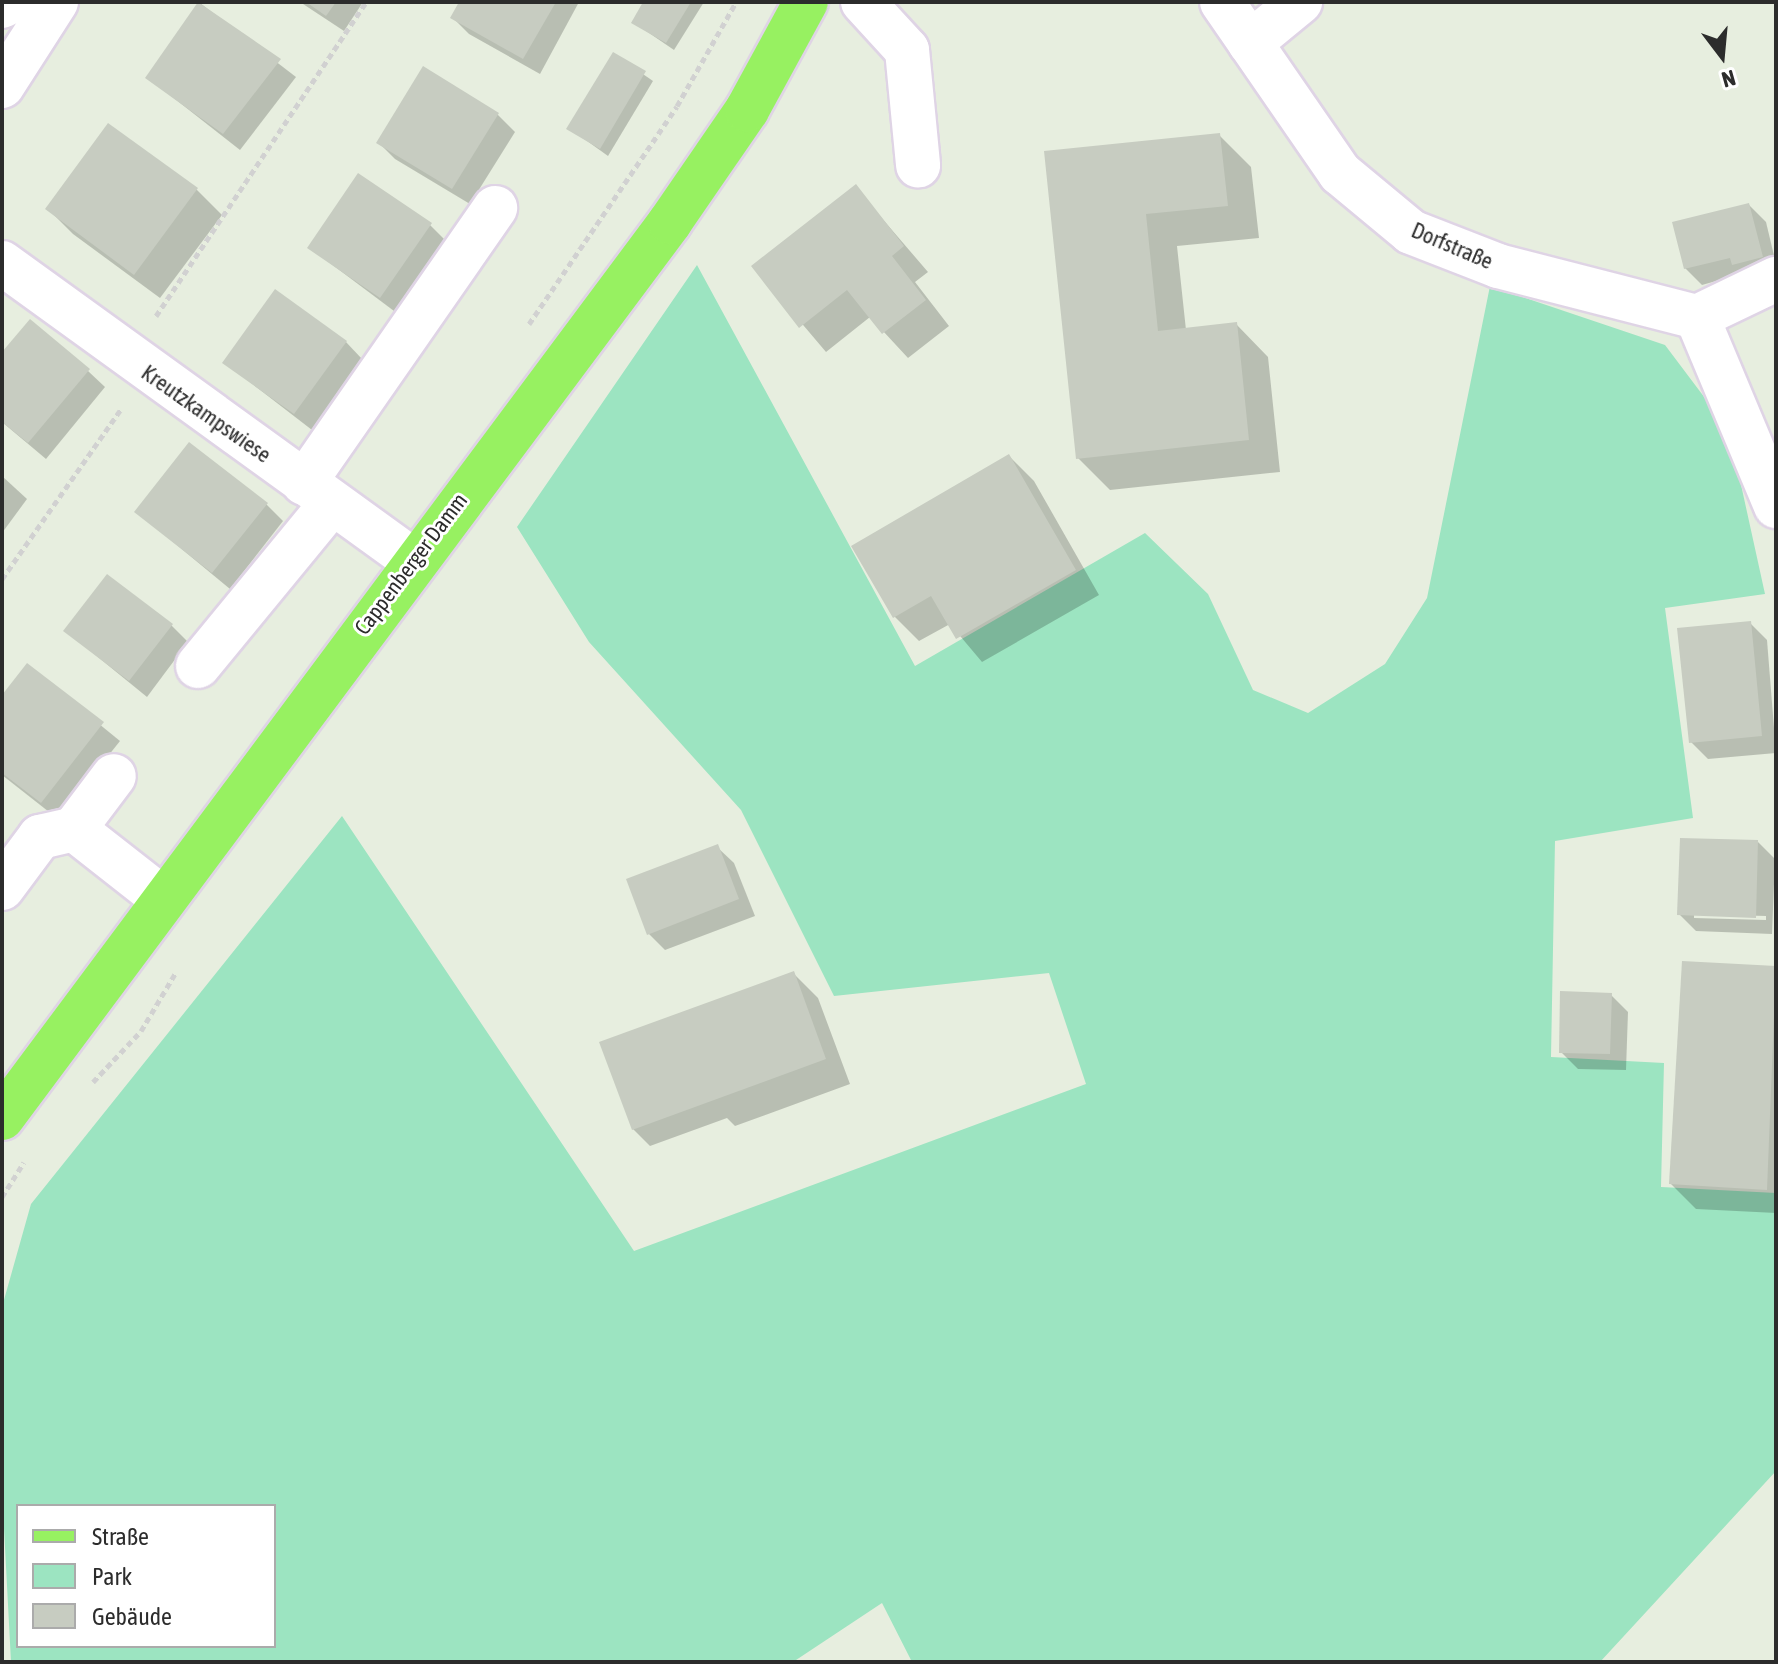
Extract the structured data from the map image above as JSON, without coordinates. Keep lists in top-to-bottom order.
{
  "streets": {
    "main road": ["Cappenberger Damm"],
    "street": ["Dorfstraße", "Kreutzkampswiese"]
  },
  "crossings": [
    ["Kreutzkampswiese", "Cappenberger Damm"]
  ],
  "legend": ["Straße", "Park", "Gebäude"],
  "north": "bottom"
}
